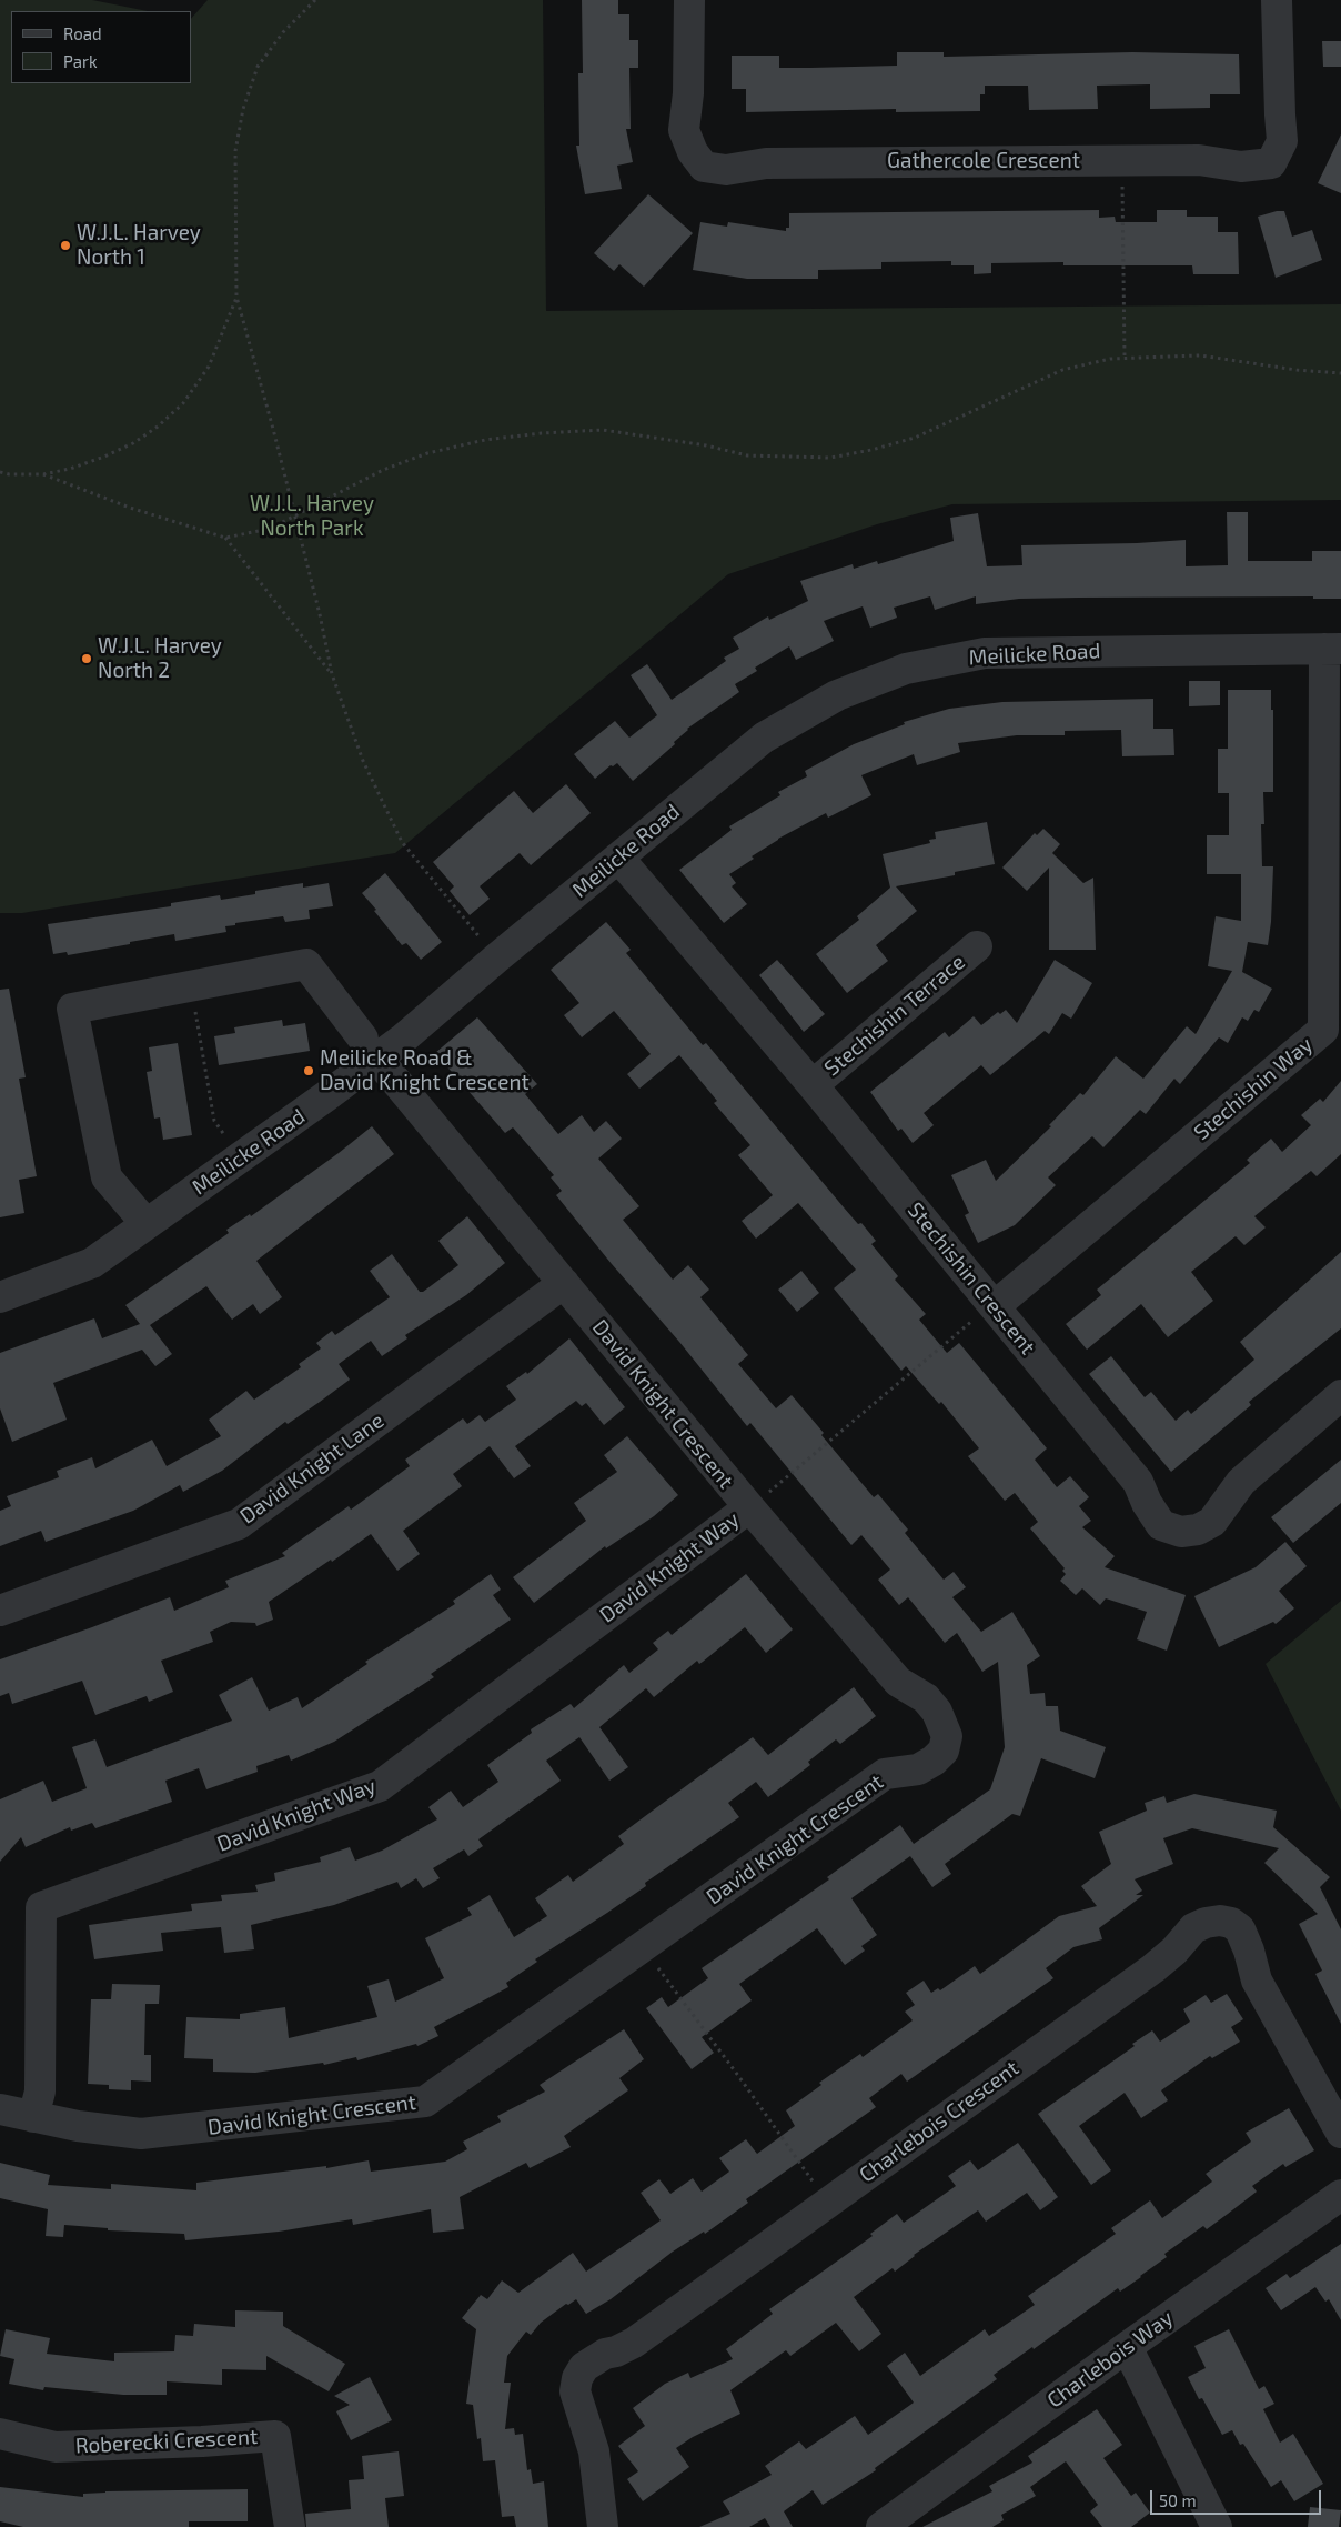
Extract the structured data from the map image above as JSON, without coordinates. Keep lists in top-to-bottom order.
{
  "streets": {
    "street": [
      "Gathercole Crescent",
      "Meilicke Road",
      "Stechishin Terrace",
      "Stechishin Way",
      "Stechishin Crescent",
      "David Knight Crescent",
      "David Knight Lane",
      "David Knight Way",
      "Charlebois Crescent",
      "Charlebois Way",
      "Roberecki Crescent"
    ]
  },
  "crossings": [
    ["Meilicke Road", "Stechishin Way"],
    ["Meilicke Road", "Stechishin Crescent"],
    ["Meilicke Road", "David Knight Crescent"],
    ["Stechishin Terrace", "Stechishin Crescent"],
    ["Stechishin Way", "Stechishin Crescent"],
    ["David Knight Crescent", "David Knight Lane"],
    ["David Knight Crescent", "David Knight Way"]
  ],
  "parks": ["W.J.L. Harvey North Park"],
  "places": ["W.J.L. Harvey North 1", "W.J.L. Harvey North 2", "Meilicke Road & David Knight Crescent"],
  "legend": ["Road", "Park"],
  "scale_bar": "50 m"
}
